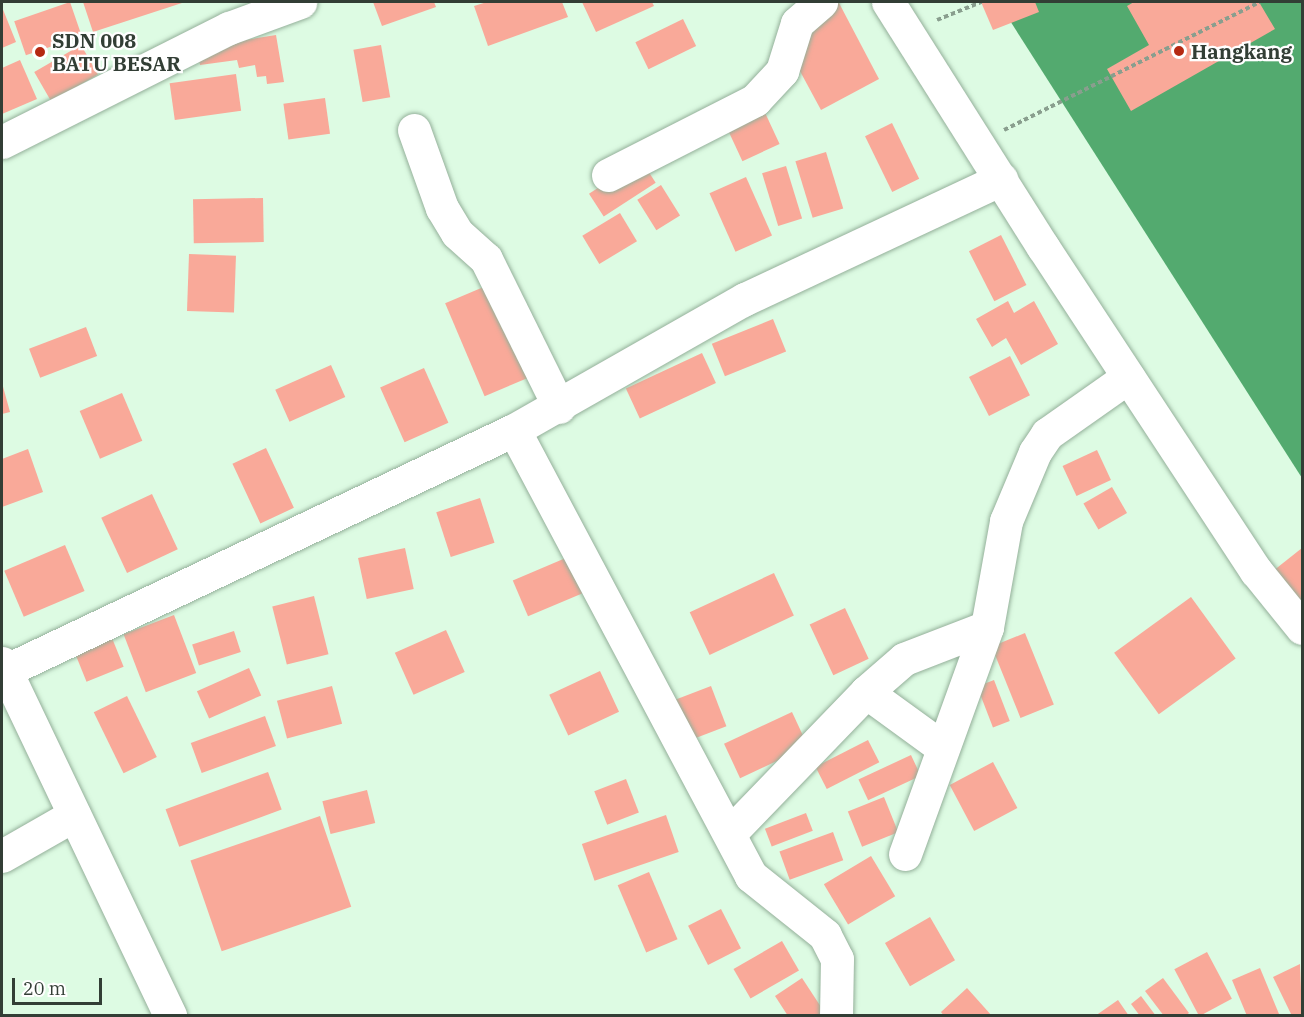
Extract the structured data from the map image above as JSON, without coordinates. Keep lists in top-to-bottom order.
{
  "places": ["Hangkang", "SDN 008 BATU BESAR"],
  "scale_bar": "20 m"
}
